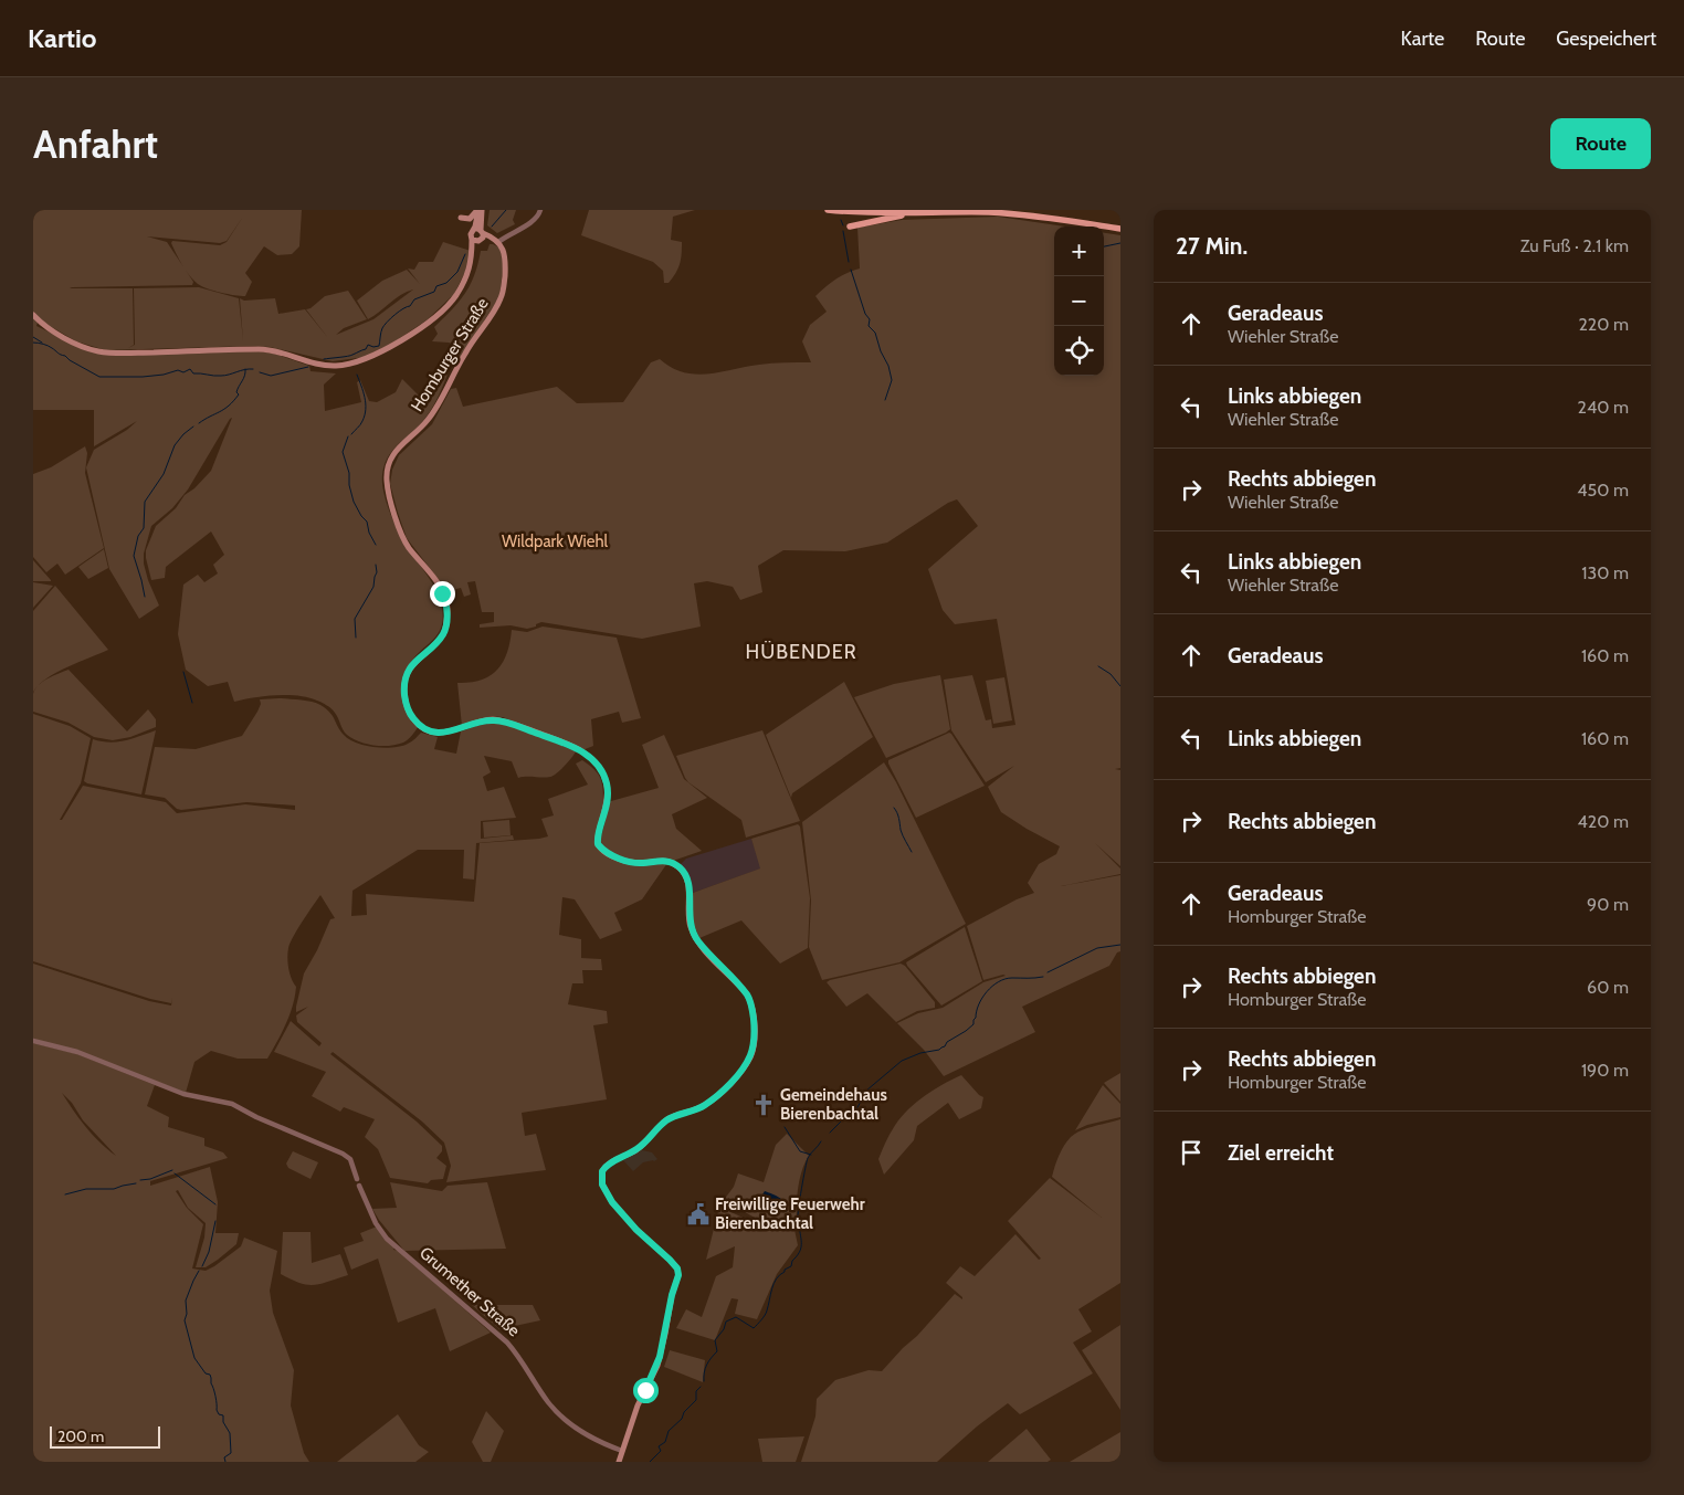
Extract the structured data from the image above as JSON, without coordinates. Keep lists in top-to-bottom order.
{
  "streets": {
    "main road": ["Homburger Straße"],
    "street": ["Grumether Straße"]
  },
  "crossings": [
    ["Homburger Straße", "Grumether Straße"]
  ],
  "districts": ["HÜBENDER"],
  "parks": ["Wildpark Wiehl"],
  "places": {
    "church": ["Gemeindehaus Bierenbachtal"],
    "public building": ["Freiwillige Feuerwehr Bierenbachtal"]
  },
  "scale_bar": "200 m",
  "page": {
    "header": "Kartio",
    "nav": ["Karte", "Route", "Gespeichert"],
    "buttons": "Route",
    "title": "Anfahrt",
    "heading": ["27 Min.", "Zu Fuß · 2.1 km"],
    "map_buttons": ["+", "−"],
    "list": [
      ["Geradeaus", "Wiehler Straße", "220 m"],
      ["Links abbiegen", "Wiehler Straße", "240 m"],
      ["Rechts abbiegen", "Wiehler Straße", "450 m"],
      ["Links abbiegen", "Wiehler Straße", "130 m"],
      ["Geradeaus", "160 m"],
      ["Links abbiegen", "160 m"],
      ["Rechts abbiegen", "420 m"],
      ["Geradeaus", "Homburger Straße", "90 m"],
      ["Rechts abbiegen", "Homburger Straße", "60 m"],
      ["Rechts abbiegen", "Homburger Straße", "190 m"],
      "Ziel erreicht"
    ],
    "scale": "200 m"
  }
}
